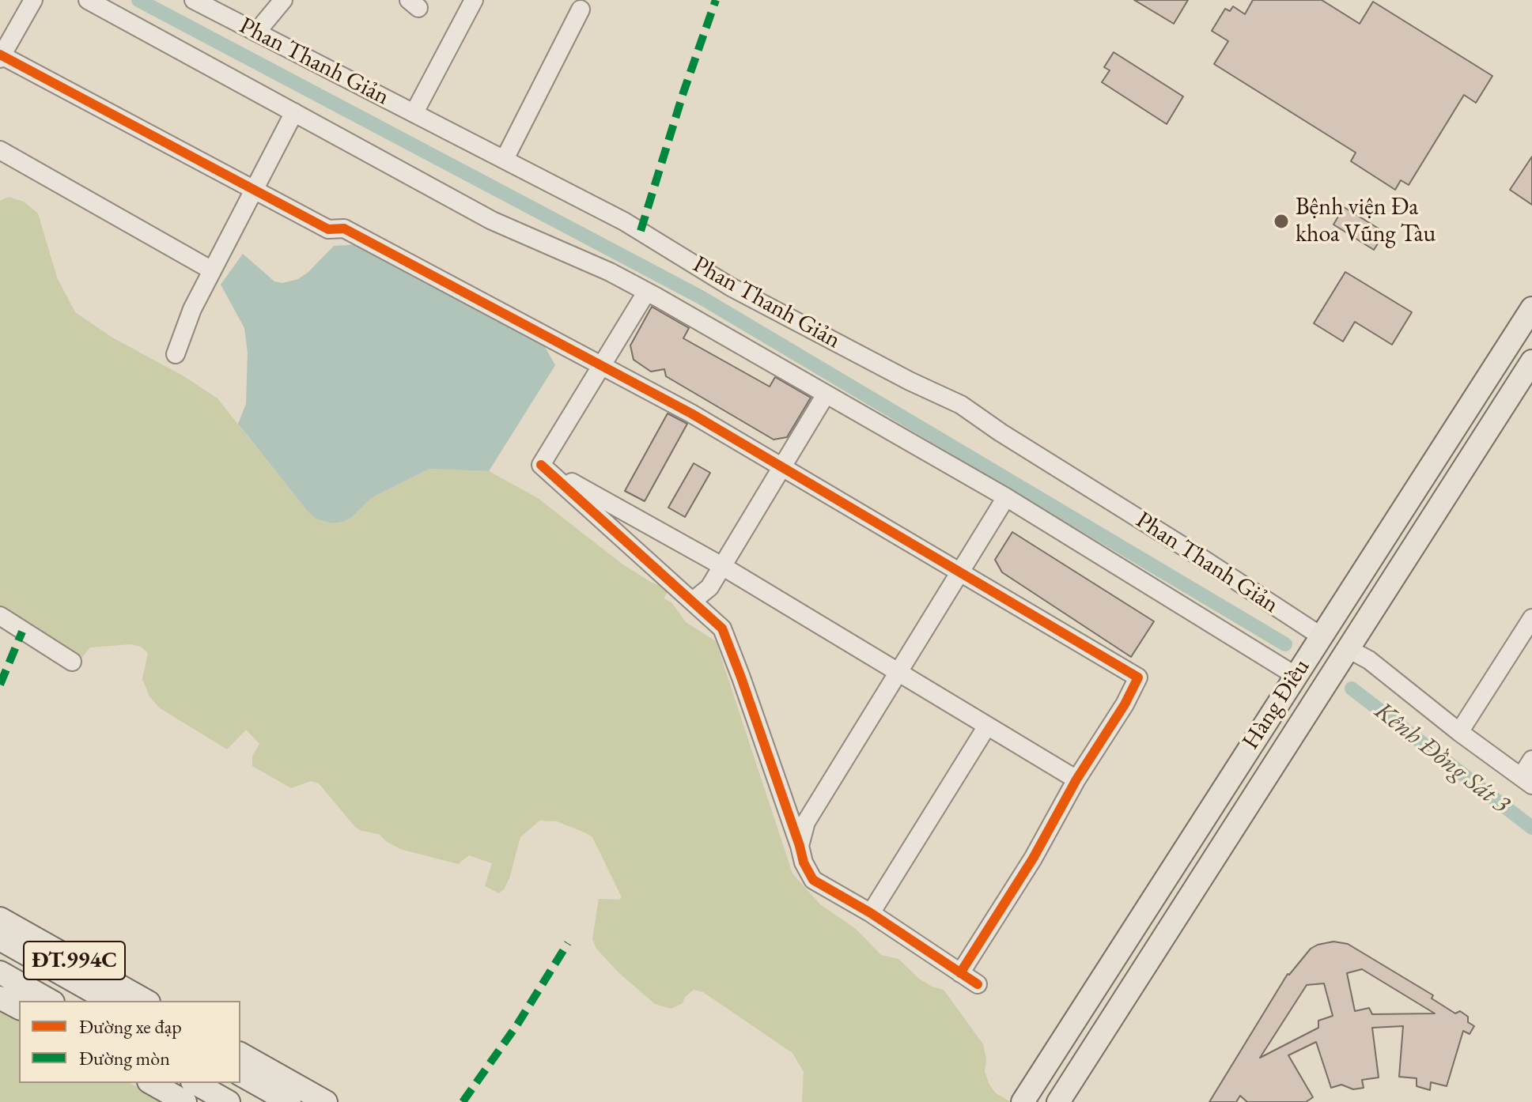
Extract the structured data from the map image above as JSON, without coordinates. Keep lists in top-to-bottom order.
{
  "streets": {
    "main road": ["Hàng Điều", "ĐT.994C"],
    "street": ["Phan Thanh Giản"]
  },
  "crossings": [
    ["Phan Thanh Giản", "Hàng Điều"]
  ],
  "water": ["Kênh Đồng Sát 3"],
  "places": ["Bệnh viện Đa khoa Vũng Tàu"],
  "legend": ["Đường xe đạp", "Đường mòn"]
}
